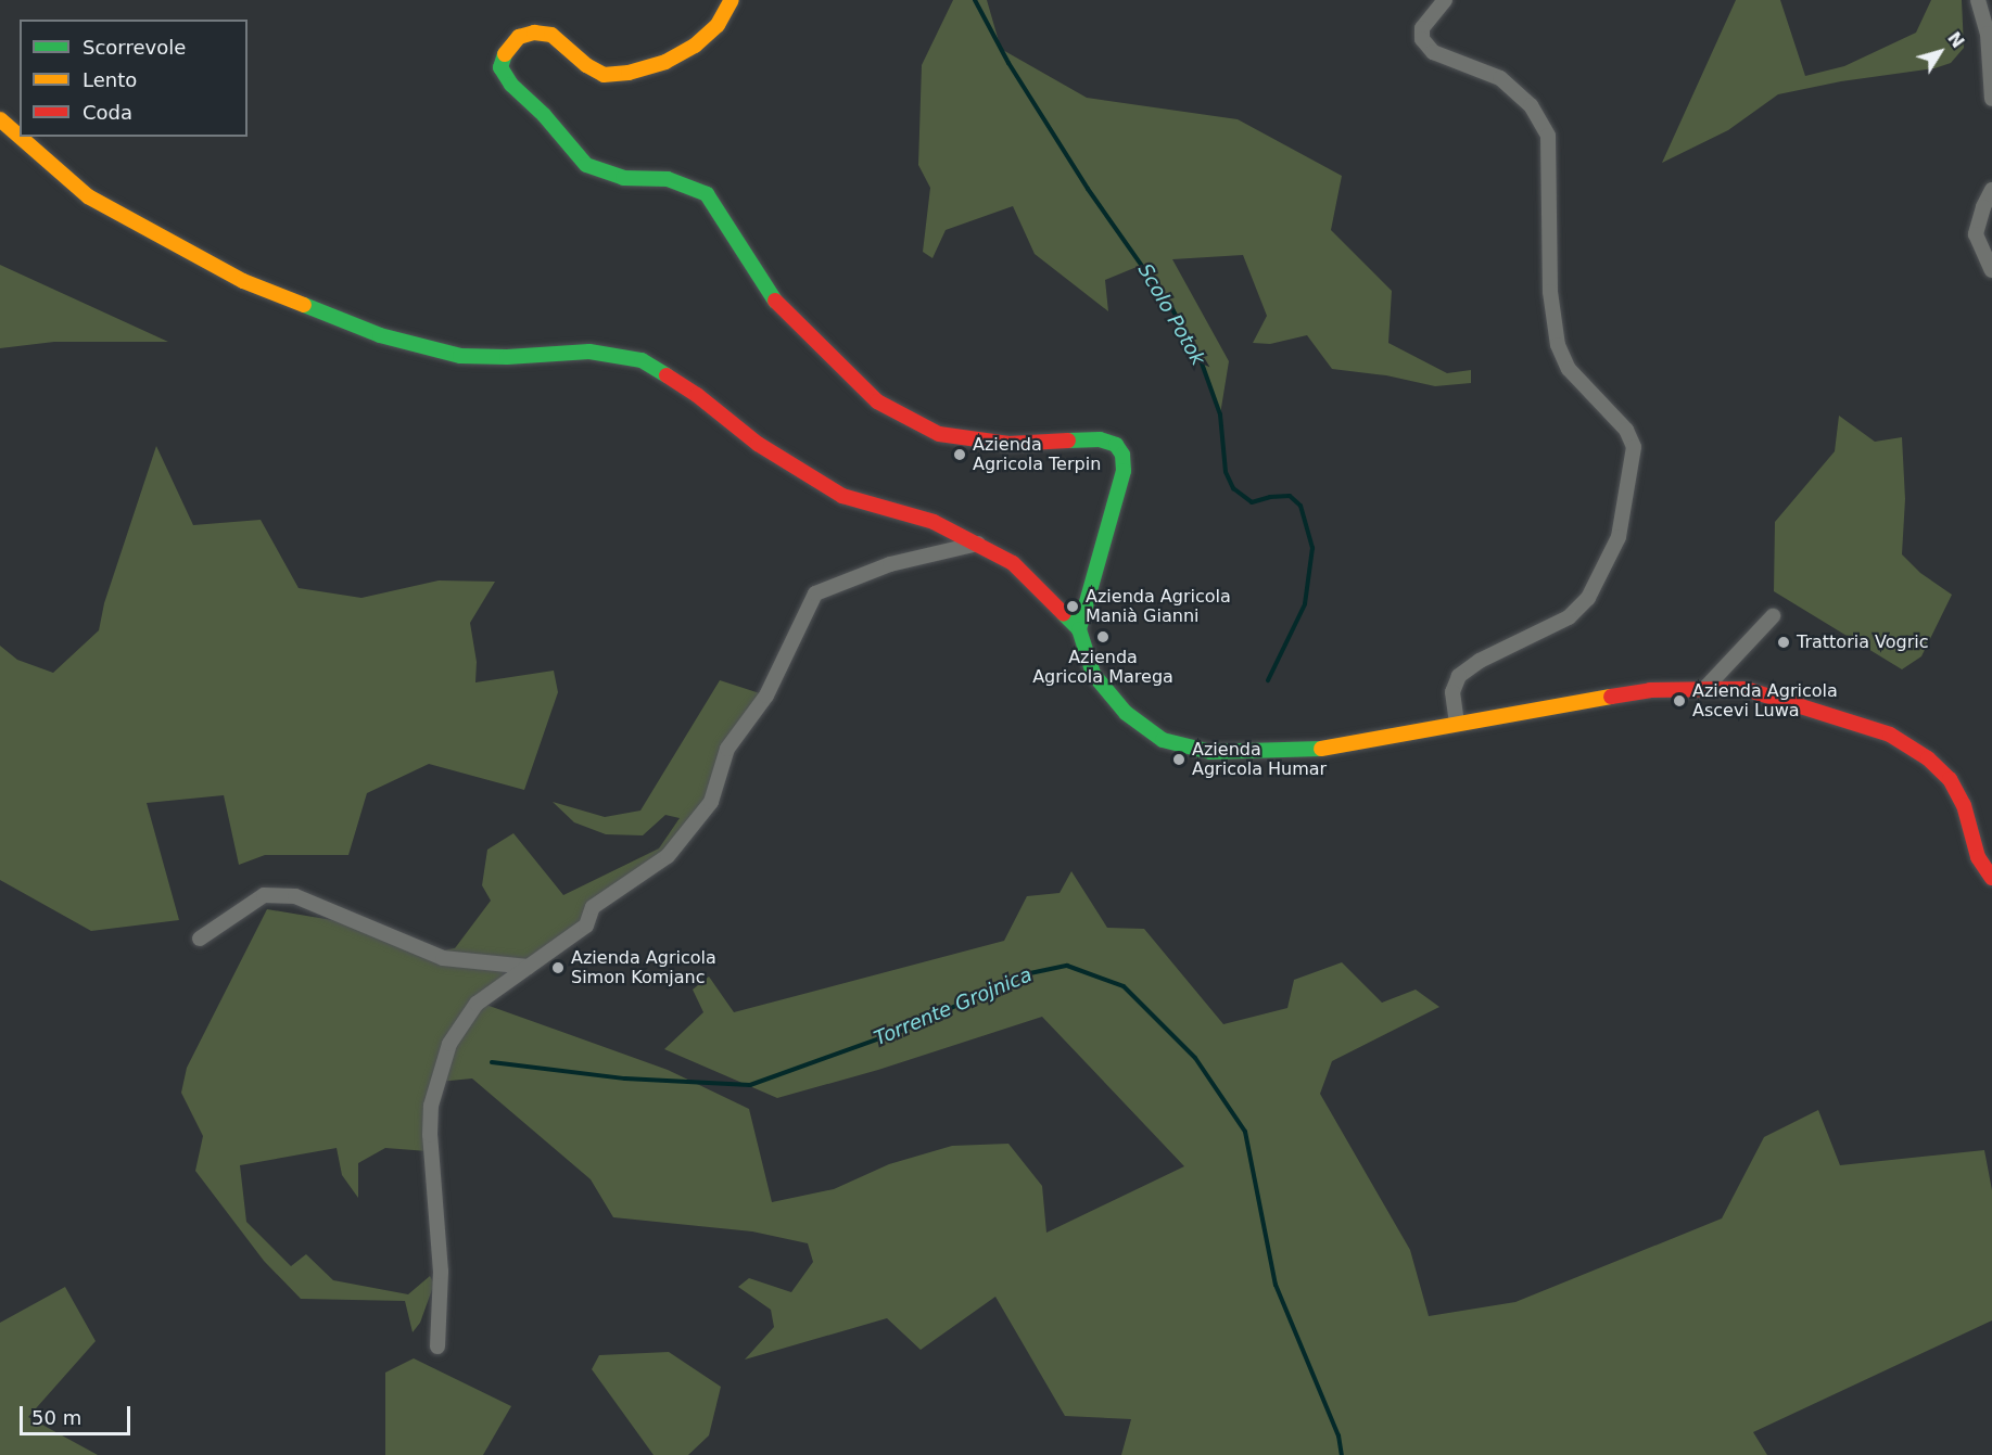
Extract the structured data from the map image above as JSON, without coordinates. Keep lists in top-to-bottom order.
{
  "water": ["Scolo Potok", "Torrente Grojnica"],
  "places": [
    "Azienda Agricola Terpin",
    "Azienda Agricola Manià Gianni",
    "Azienda Agricola Marega",
    "Trattoria Vogric",
    "Azienda Agricola Ascevi Luwa",
    "Azienda Agricola Humar",
    "Azienda Agricola Simon Komjanc"
  ],
  "legend": ["Scorrevole", "Lento", "Coda"],
  "scale_bar": "50 m",
  "north": "top right"
}
